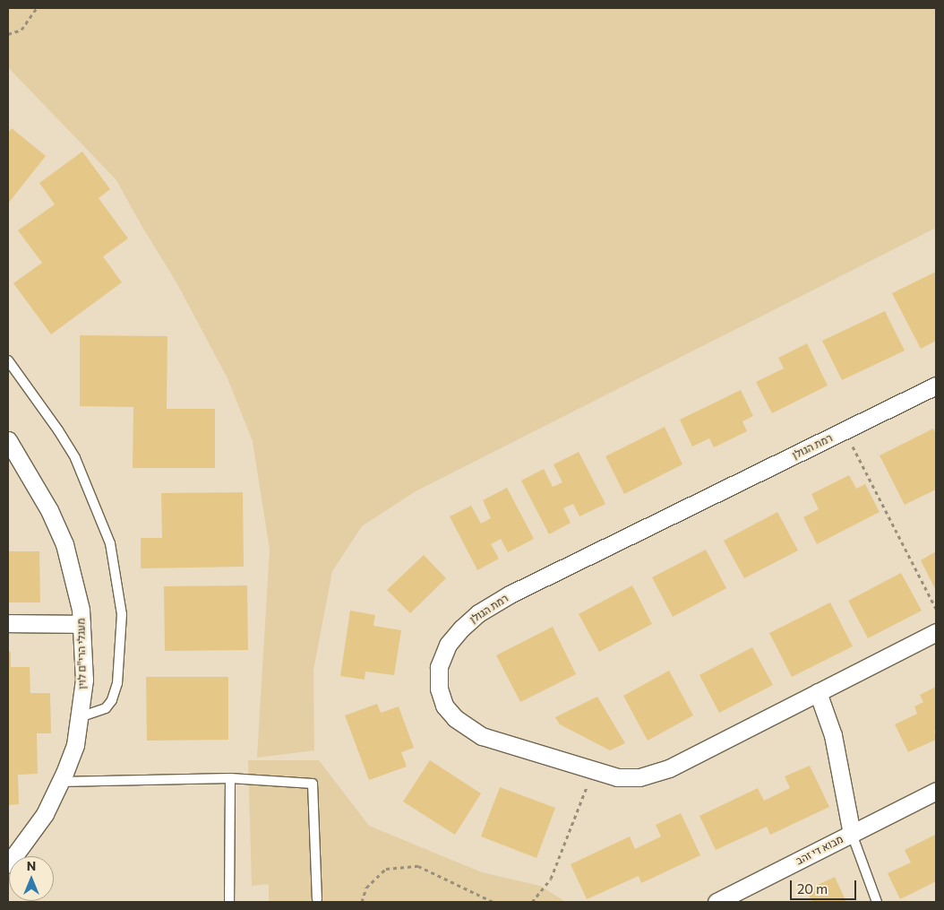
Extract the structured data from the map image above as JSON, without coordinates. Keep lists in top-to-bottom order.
{
  "streets": {
    "street": ["רמת הגולן", "מעגלי הרי''ם לוין", "מבוא די זהב"]
  },
  "crossings": [
    ["רמת הגולן", "מבוא די זהב"]
  ],
  "scale_bar": "20 m",
  "north": "top"
}
